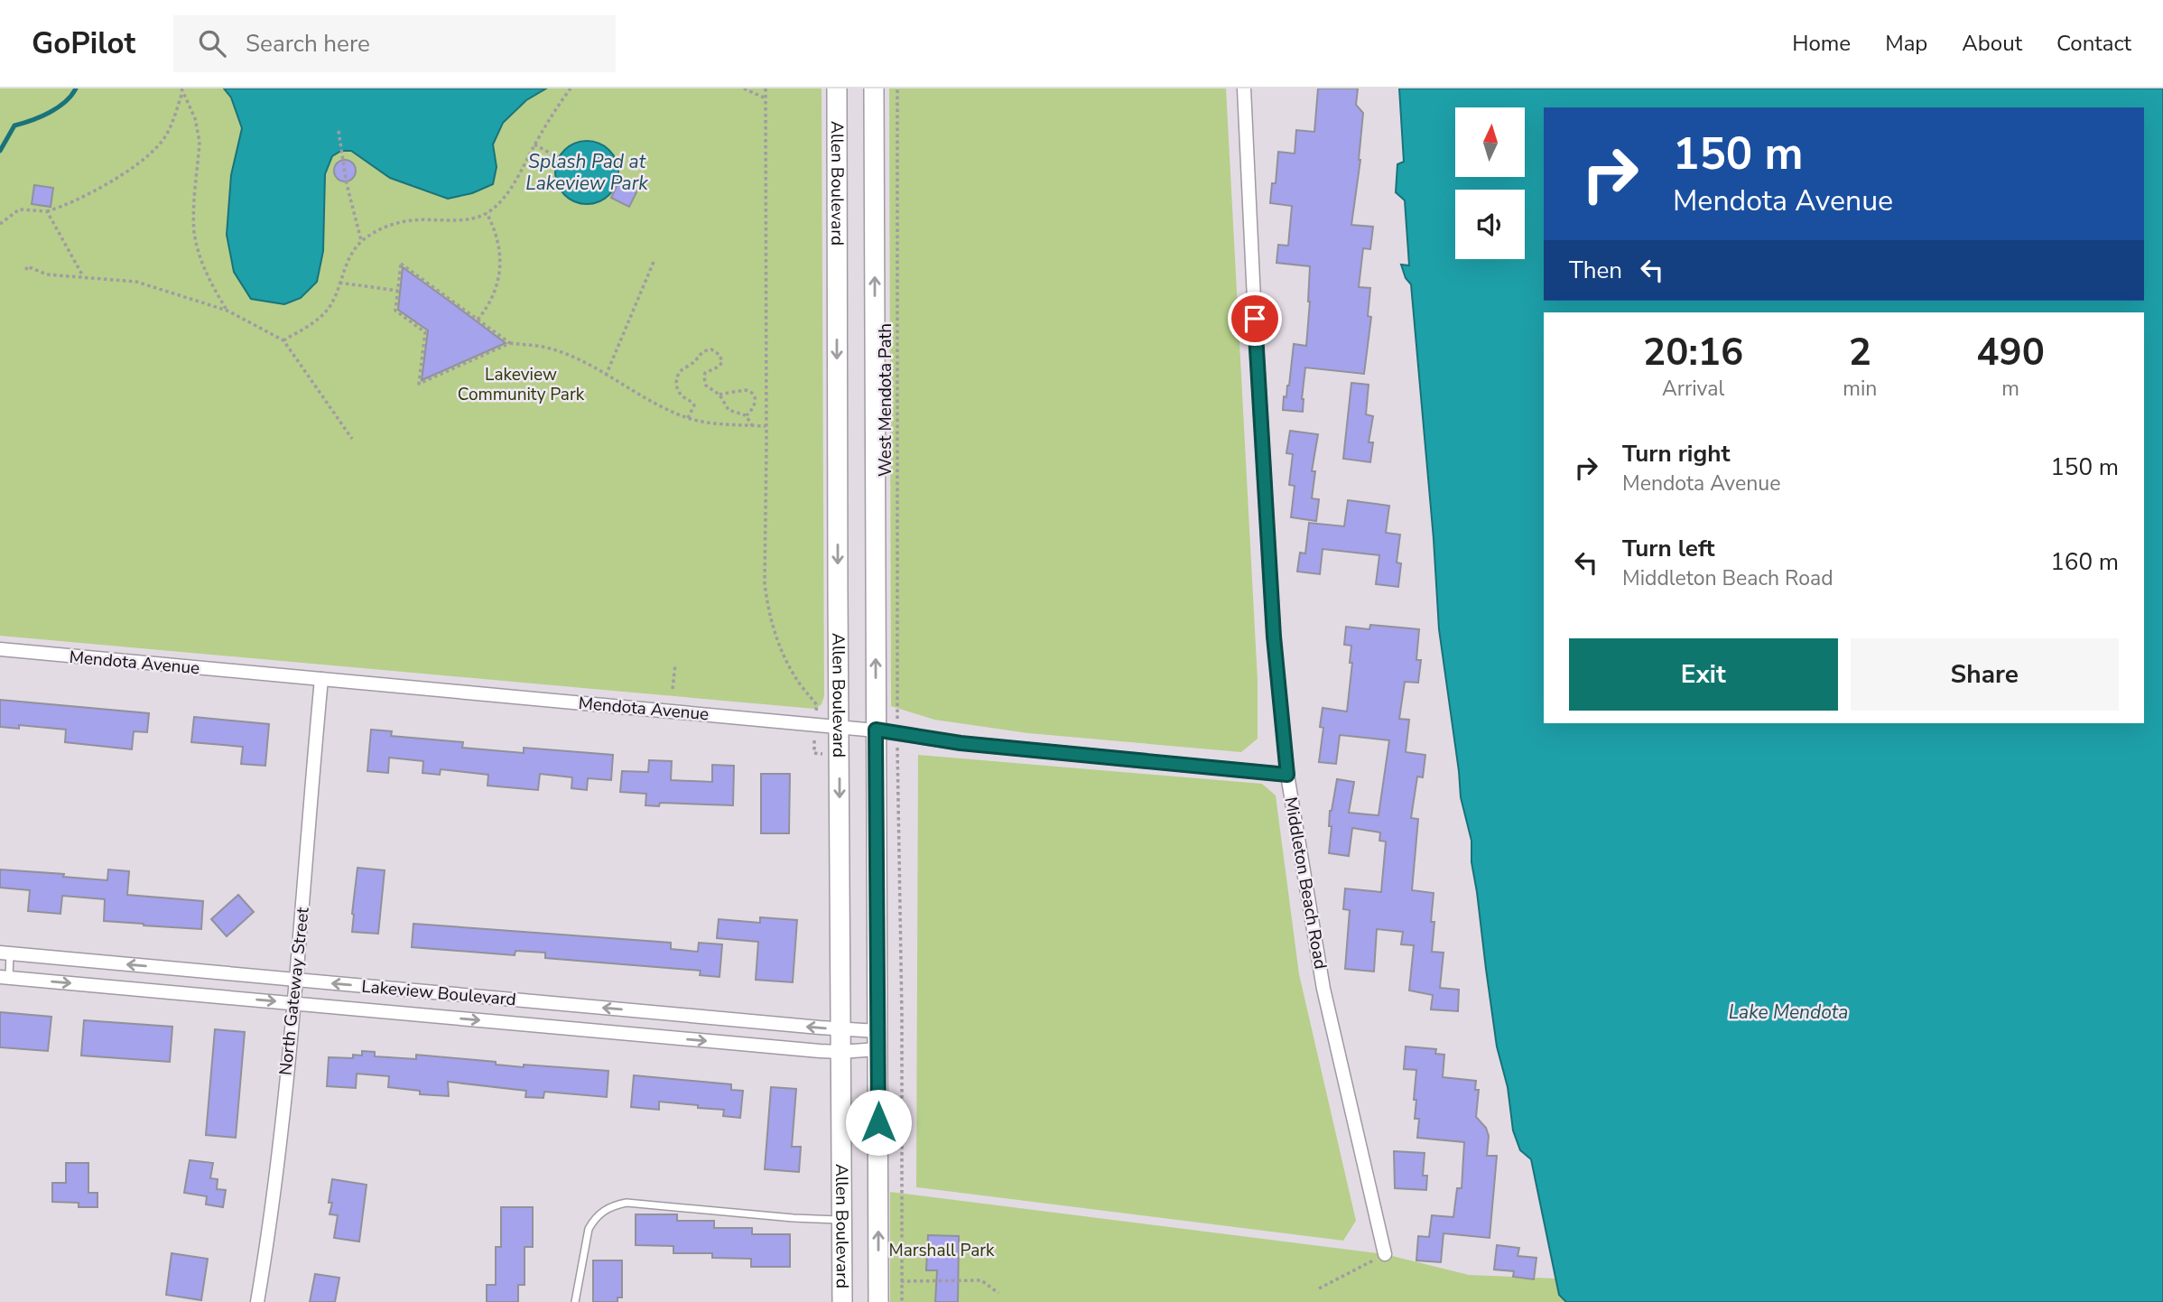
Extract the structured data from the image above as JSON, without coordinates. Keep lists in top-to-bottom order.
{
  "streets": {
    "main road": ["Allen Boulevard"],
    "street": [
      "Mendota Avenue",
      "Middleton Beach Road",
      "North Gateway Street",
      "Lakeview Boulevard"
    ],
    "path": ["West Mendota Path"]
  },
  "crossings": [
    ["Allen Boulevard", "Mendota Avenue"],
    ["Allen Boulevard", "Lakeview Boulevard"],
    ["Mendota Avenue", "Middleton Beach Road"],
    ["Mendota Avenue", "North Gateway Street"],
    ["North Gateway Street", "Lakeview Boulevard"]
  ],
  "water": ["Splash Pad at Lakeview Park", "Lake Mendota"],
  "parks": ["Lakeview Community Park", "Marshall Park"],
  "north": "top",
  "page": {
    "header": "GoPilot",
    "search": "Search here",
    "nav": [
      "Home",
      "Map",
      "About",
      "Contact"
    ],
    "turn": ["150 m", "Mendota Avenue"],
    "then": "Then",
    "eta": [
      "20:16",
      "Arrival",
      "2",
      "min",
      "490",
      "m"
    ],
    "list": [
      {
        "name": "Turn right",
        "note": "Mendota Avenue",
        "value": "150 m"
      },
      {
        "name": "Turn left",
        "note": "Middleton Beach Road",
        "value": "160 m"
      }
    ],
    "buttons": ["Exit", "Share"]
  }
}
